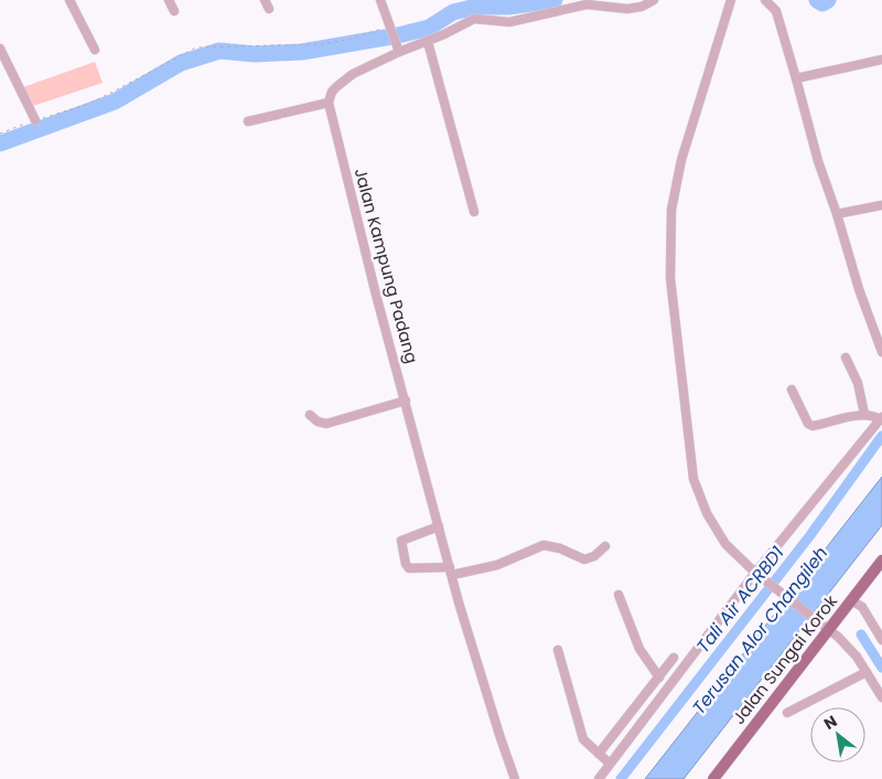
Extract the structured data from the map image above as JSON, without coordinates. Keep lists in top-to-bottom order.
{
  "streets": {
    "main road": ["Jalan Sungai Korok"],
    "street": ["Jalan Kampung Padang"]
  },
  "water": ["Tali Air ACRBD1", "Terusan Alor Changileh"],
  "north": "top left"
}
